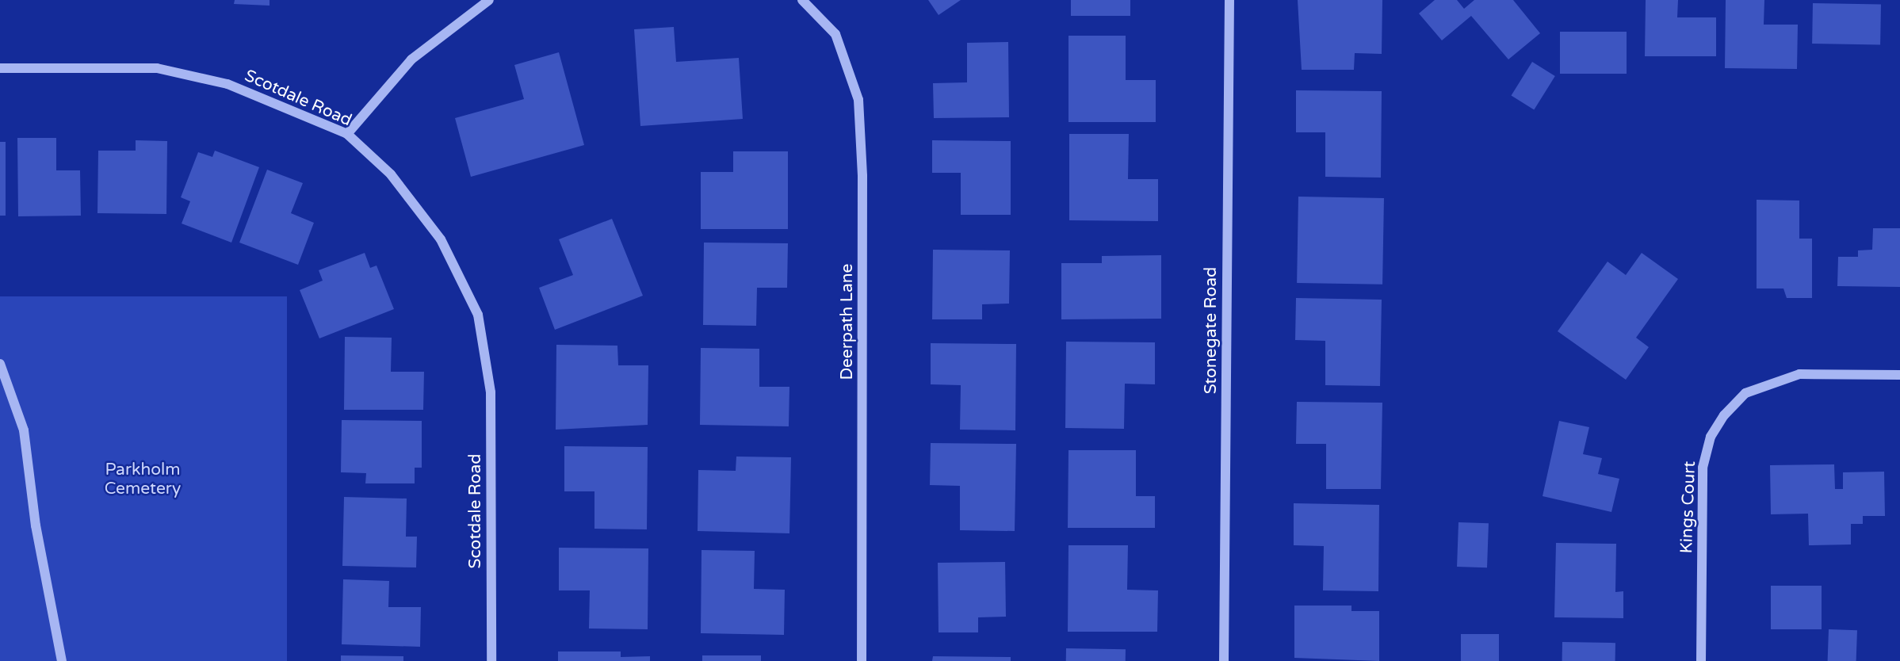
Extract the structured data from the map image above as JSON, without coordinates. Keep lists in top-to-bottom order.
{
  "streets": {
    "street": [
      "Scotdale Road",
      "Deerpath Lane",
      "Stonegate Road",
      "Kings Court"
    ]
  },
  "parks": ["Parkholm Cemetery"]
}
